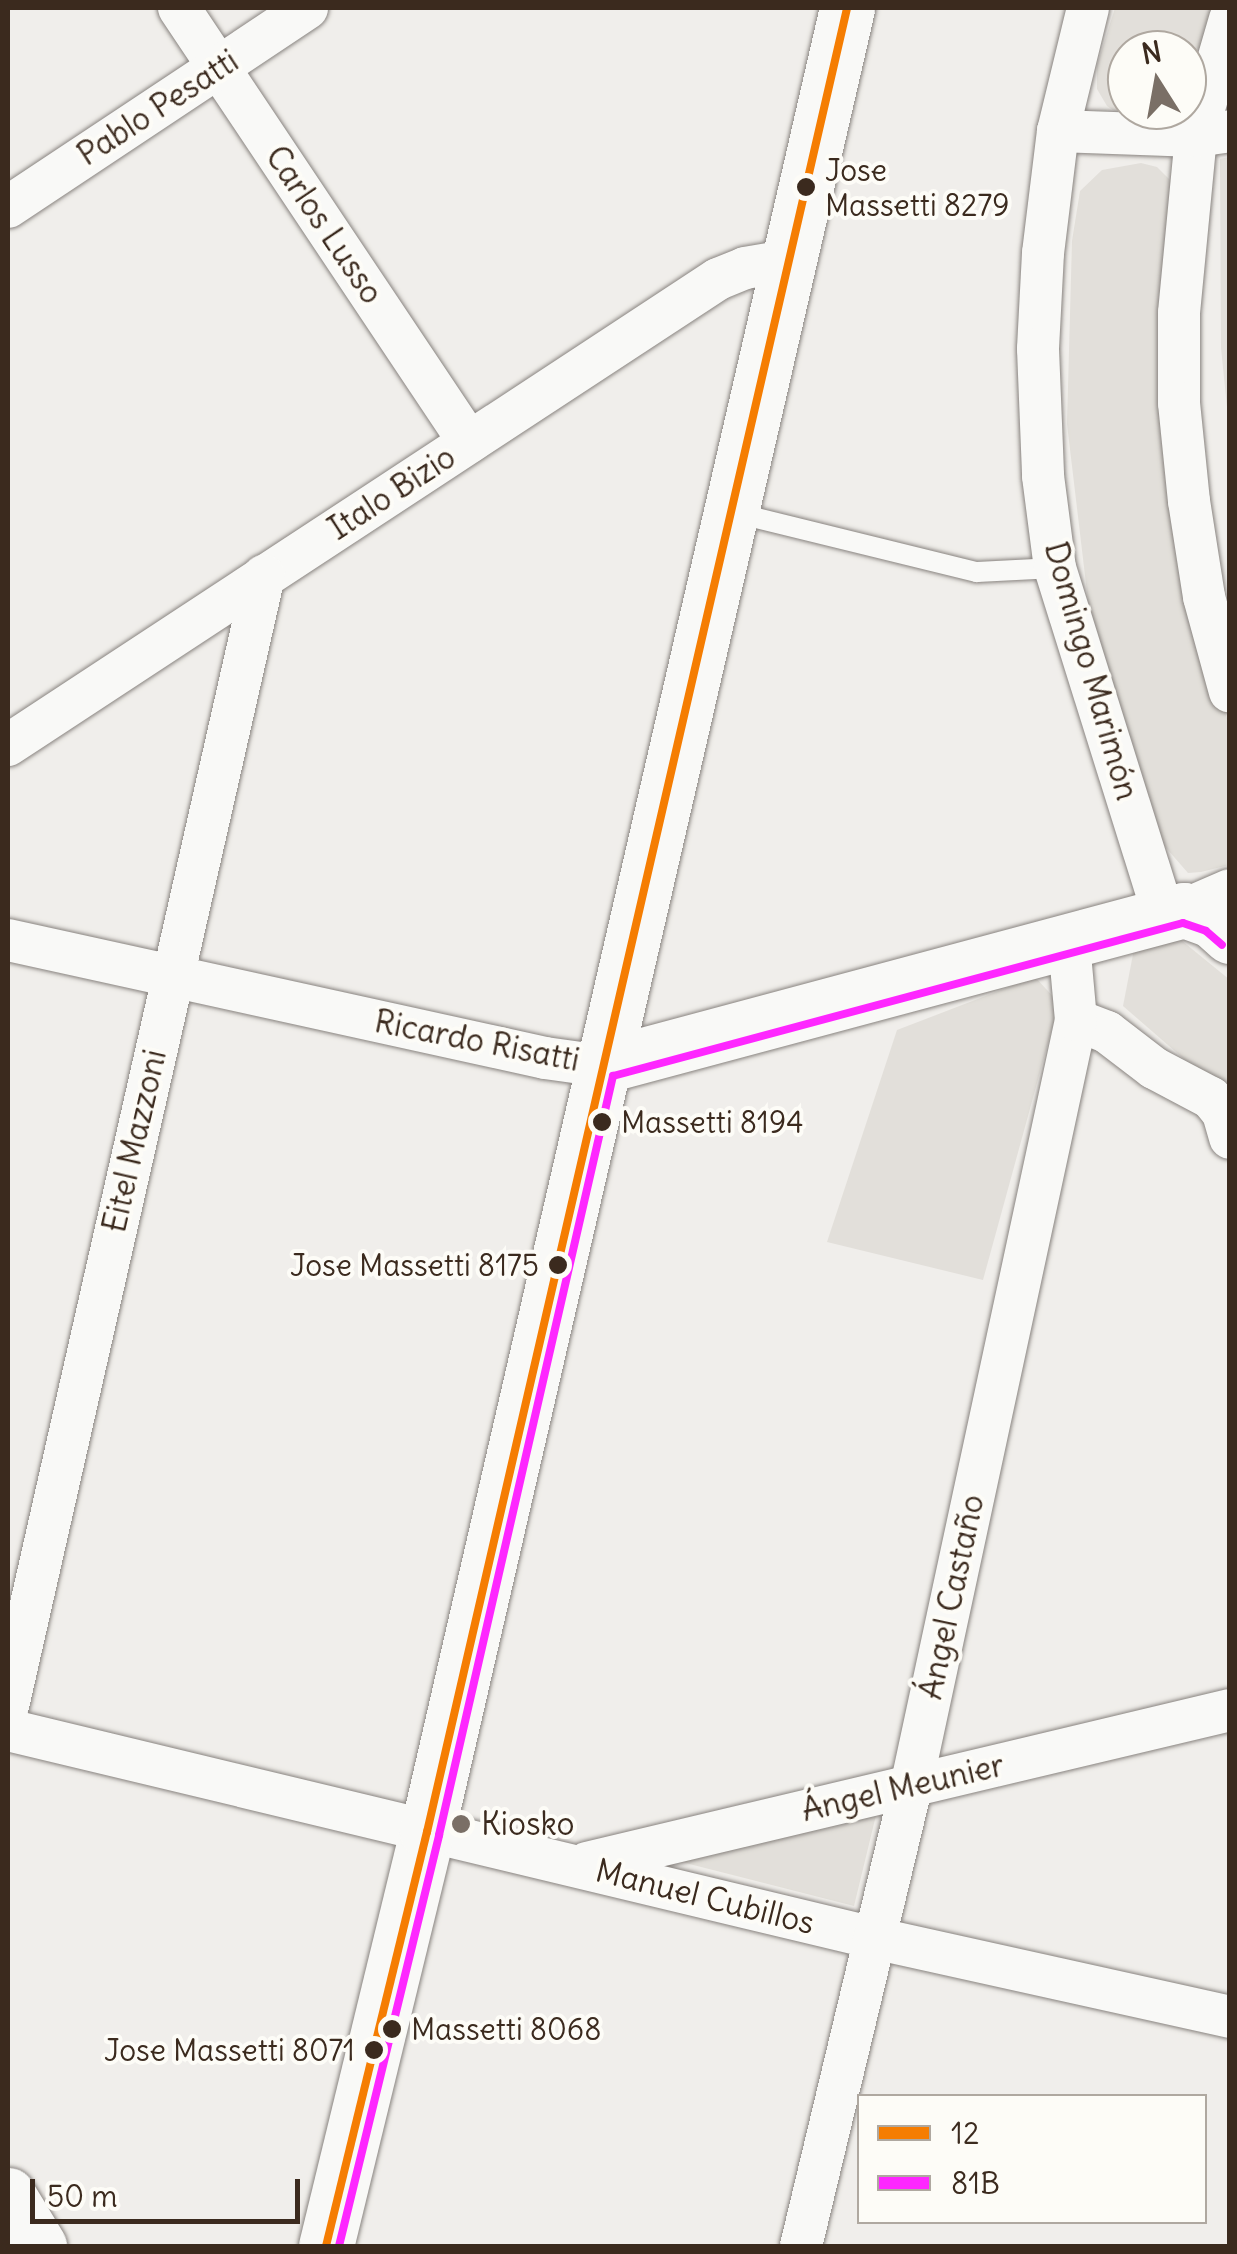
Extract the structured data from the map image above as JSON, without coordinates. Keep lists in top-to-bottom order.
{
  "streets": {
    "main road": ["Ricardo Risatti"],
    "street": [
      "Pablo Pesatti",
      "Carlos Lusso",
      "Italo Bizio",
      "Domingo Marimón",
      "Eitel Mazzoni",
      "Ángel Castaño",
      "Ángel Meunier",
      "Manuel Cubillos"
    ]
  },
  "crossings": [
    ["Pablo Pesatti", "Carlos Lusso"],
    ["Carlos Lusso", "Italo Bizio"],
    ["Italo Bizio", "Eitel Mazzoni"],
    ["Domingo Marimón", "Ricardo Risatti"],
    ["Ricardo Risatti", "Eitel Mazzoni"],
    ["Ricardo Risatti", "Ángel Castaño"],
    ["Ángel Castaño", "Ángel Meunier"],
    ["Ángel Castaño", "Manuel Cubillos"],
    ["Ángel Meunier", "Manuel Cubillos"]
  ],
  "places": [
    "Jose Massetti 8279",
    "Massetti 8194",
    "Jose Massetti 8175",
    "Kiosko",
    "Massetti 8068",
    "Jose Massetti 8071"
  ],
  "lines": ["transit line 12", "transit line 81B"],
  "legend": ["12", "81B"],
  "scale_bar": "50 m",
  "north": "top"
}
